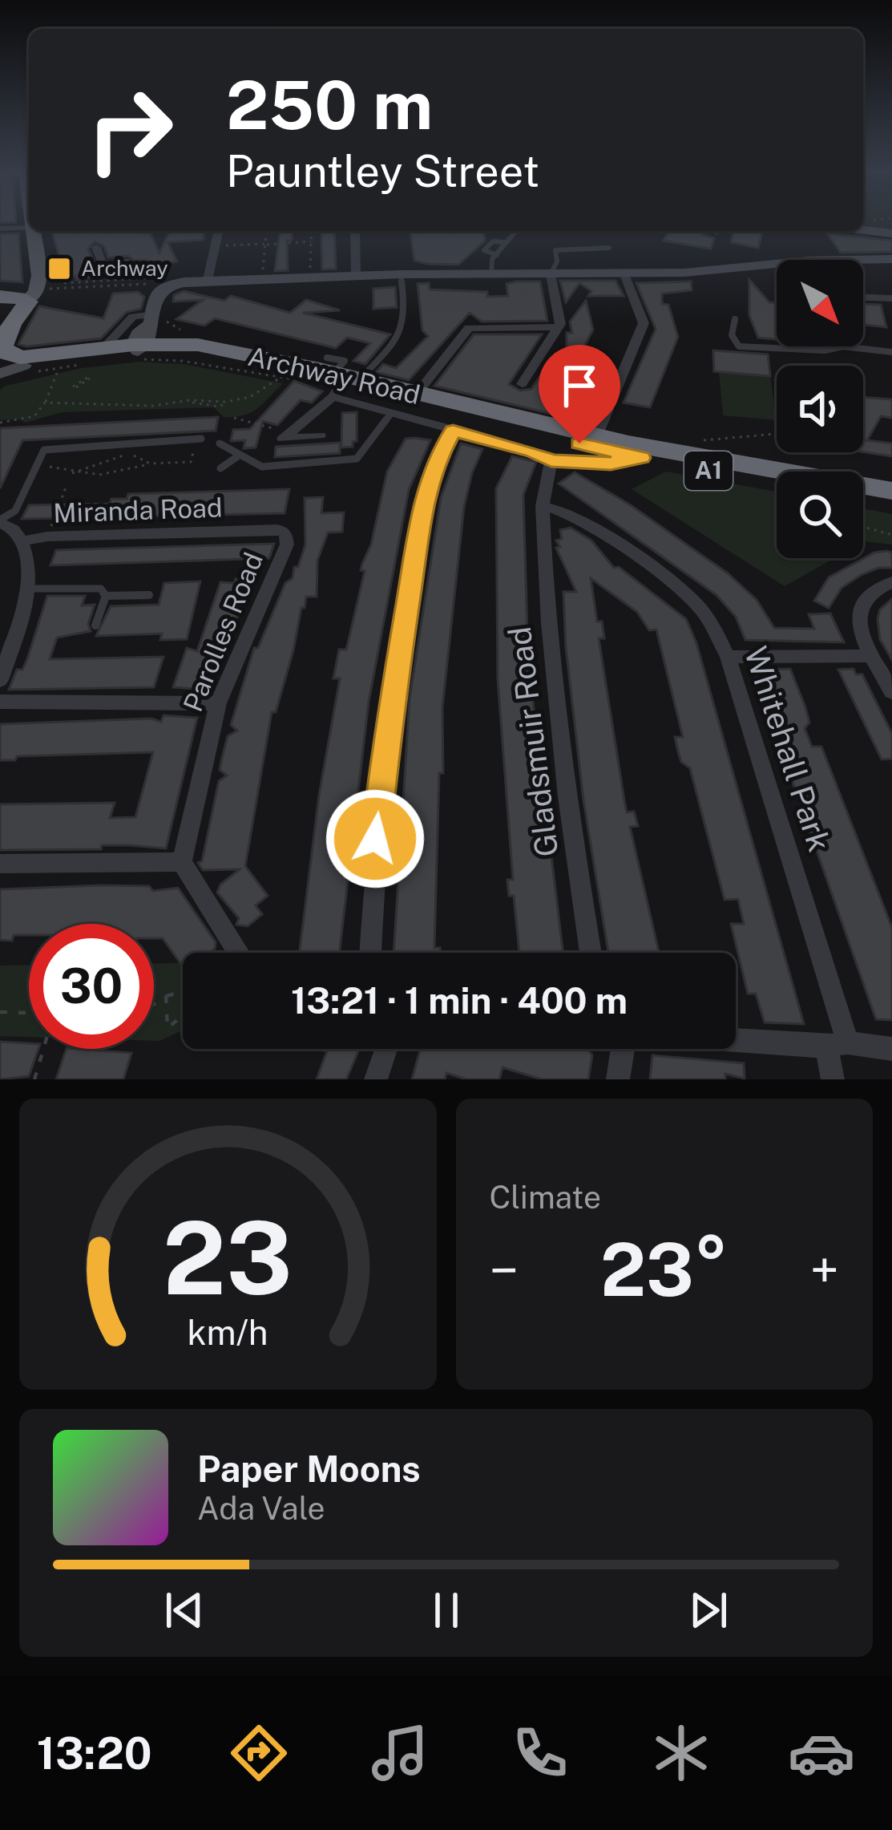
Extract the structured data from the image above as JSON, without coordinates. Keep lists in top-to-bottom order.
{
  "streets": {
    "highway": ["Archway Road", "A1"],
    "street": [
      "Miranda Road",
      "Parolles Road",
      "Gladsmuir Road",
      "Whitehall Park"
    ]
  },
  "crossings": [
    ["Miranda Road", "Parolles Road"],
    ["Gladsmuir Road", "Whitehall Park"]
  ],
  "places": {
    "transit": ["Archway"]
  },
  "north": "bottom right",
  "page": {
    "turn": ["250 m", "Pauntley Street"],
    "limit": "30",
    "trip": "13:21 · 1 min · 400 m",
    "tile": "Climate",
    "heat": ["−", "23°", "+"],
    "song": ["Paper Moons", "Ada Vale"],
    "tabs": "13:20",
    "gauge": ["23", "km/h"]
  }
}
